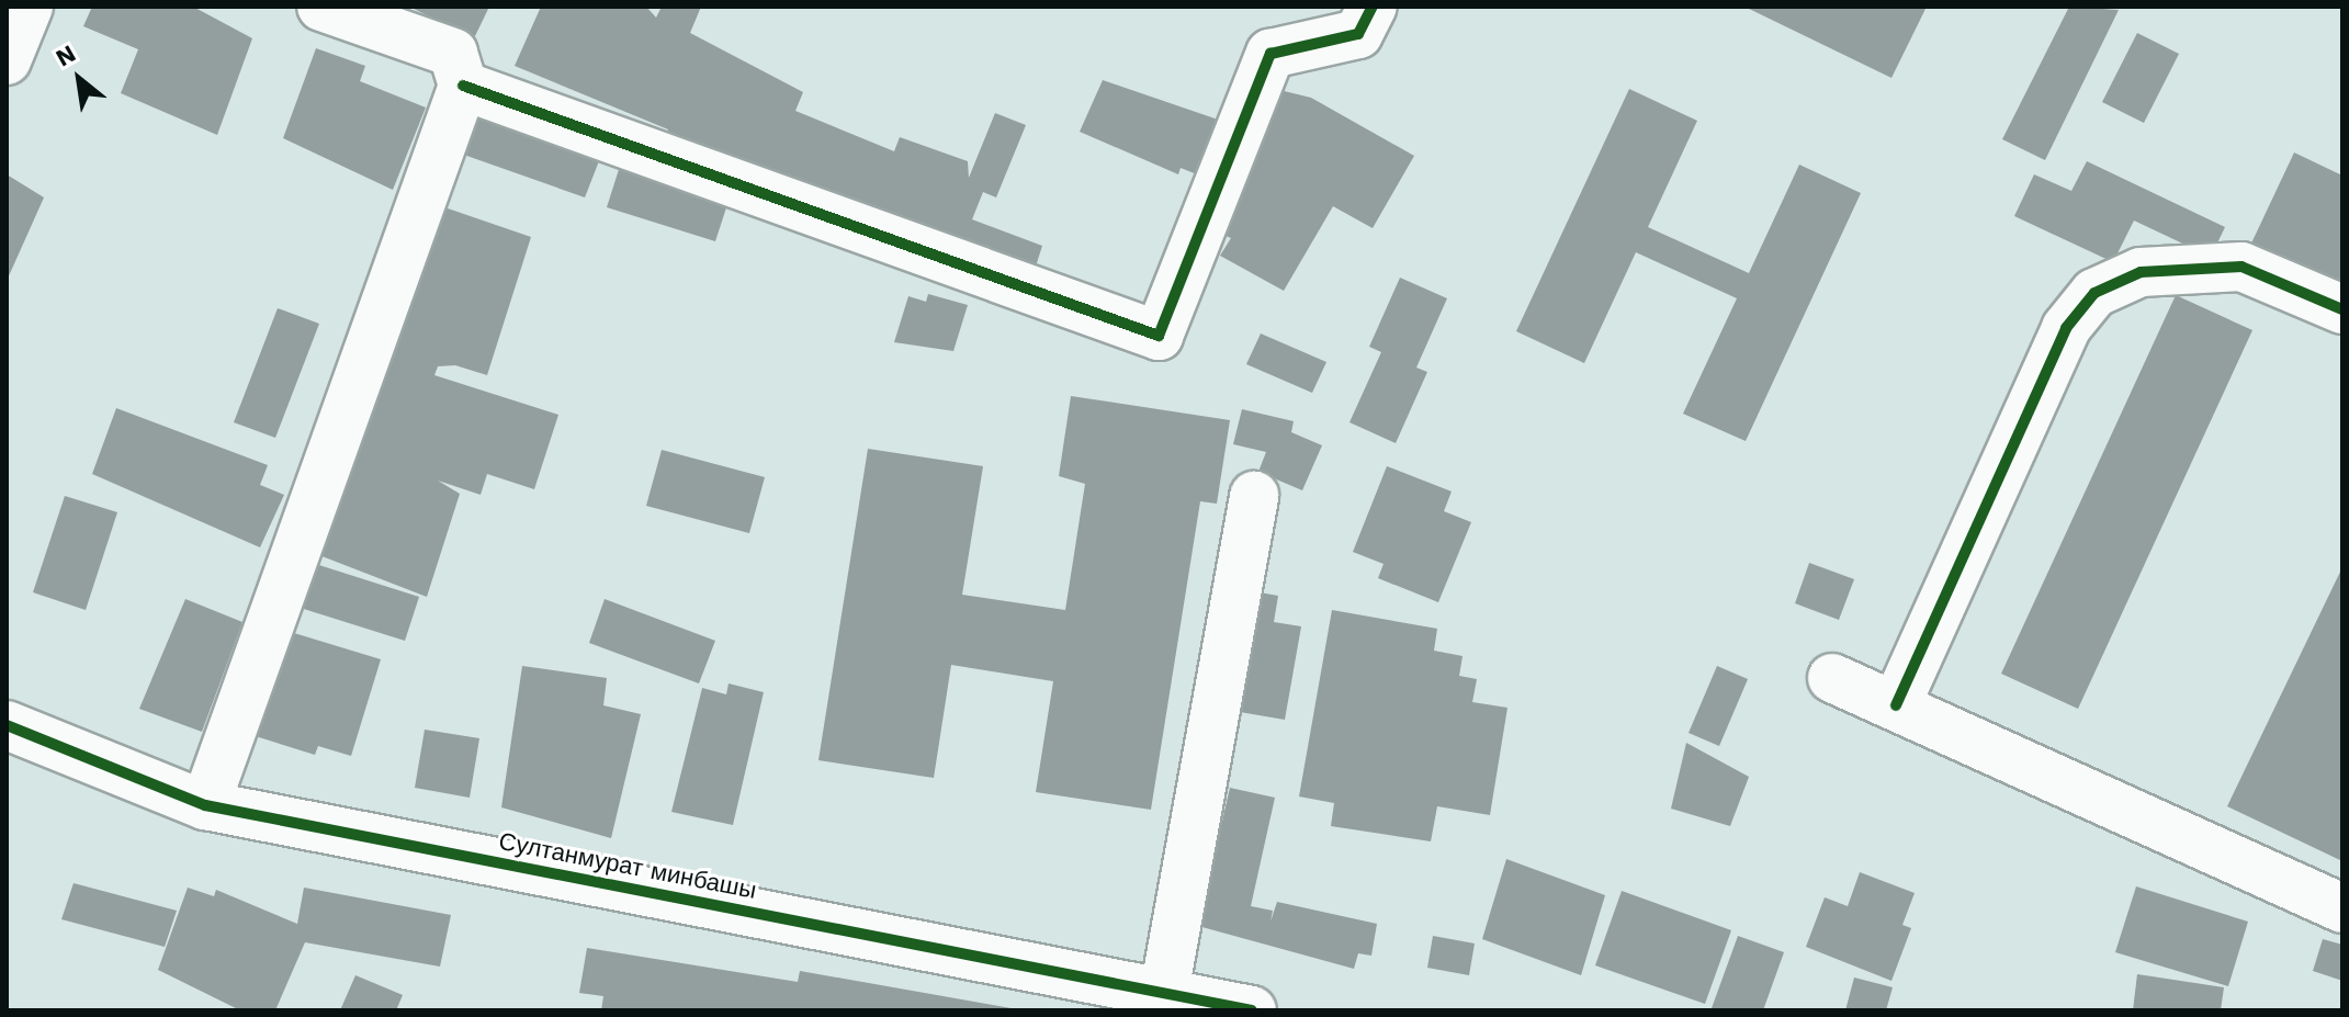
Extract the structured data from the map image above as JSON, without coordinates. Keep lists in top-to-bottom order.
{
  "streets": {
    "street": ["Султанмурат минбашы"]
  },
  "north": "top left"
}
